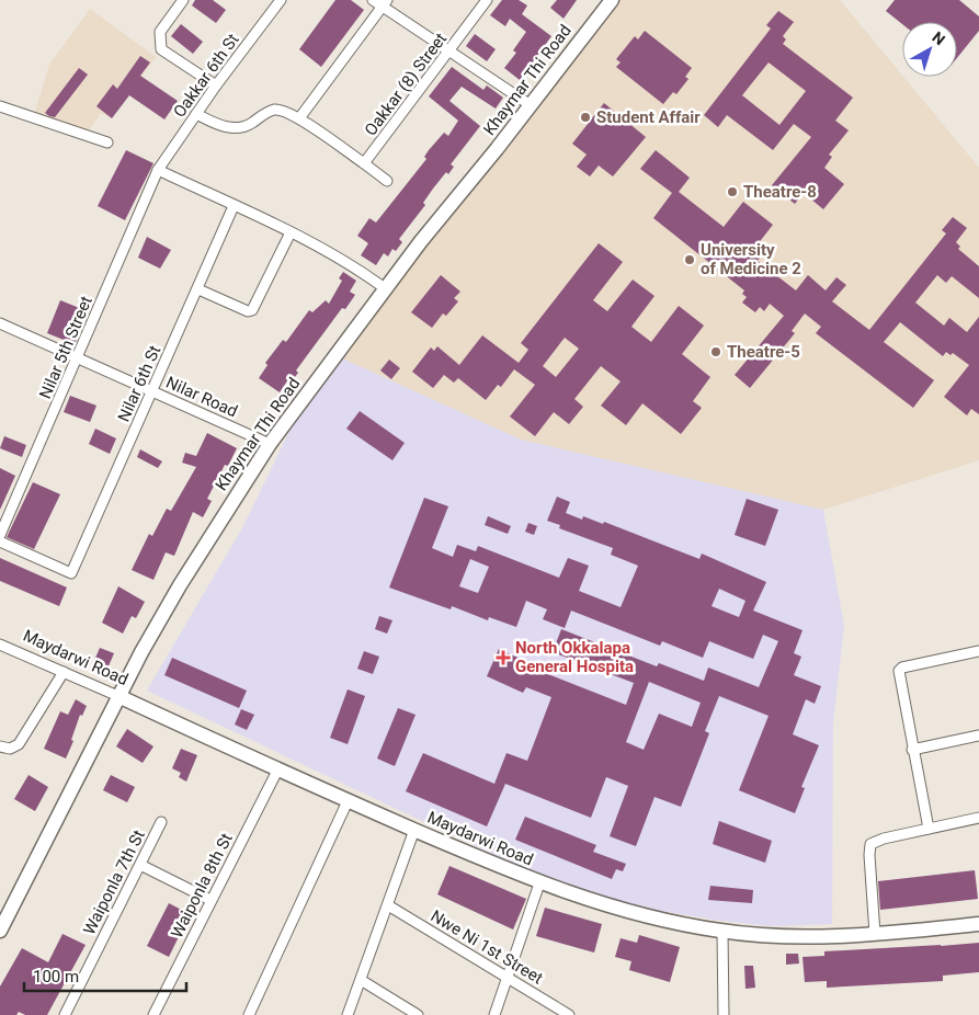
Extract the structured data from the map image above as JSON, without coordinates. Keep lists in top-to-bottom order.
{
  "streets": {
    "main road": ["Khaymar Thi Road", "Maydarwi Road"],
    "street": [
      "Oakkar 6th St",
      "Oakkar (8) Street",
      "Nilar 5th Street",
      "Nilar 6th St",
      "Nilar Road",
      "Waiponla 7th St",
      "Waiponla 8th St",
      "Nwe Ni 1st Street"
    ]
  },
  "crossings": [
    ["Oakkar 6th St", "Nilar 5th Street"],
    ["Khaymar Thi Road", "Nilar Road"],
    ["Khaymar Thi Road", "Maydarwi Road"],
    ["Nilar 5th Street", "Nilar Road"],
    ["Nilar 6th St", "Nilar Road"],
    ["Maydarwi Road", "Waiponla 8th St"]
  ],
  "places": {
    "other": [
      "Student Affair",
      "Theatre-8",
      "University of Medicine 2",
      "Theatre-5"
    ],
    "health": ["North Okkalapa General Hospita"]
  },
  "scale_bar": "100 m",
  "north": "top right"
}
